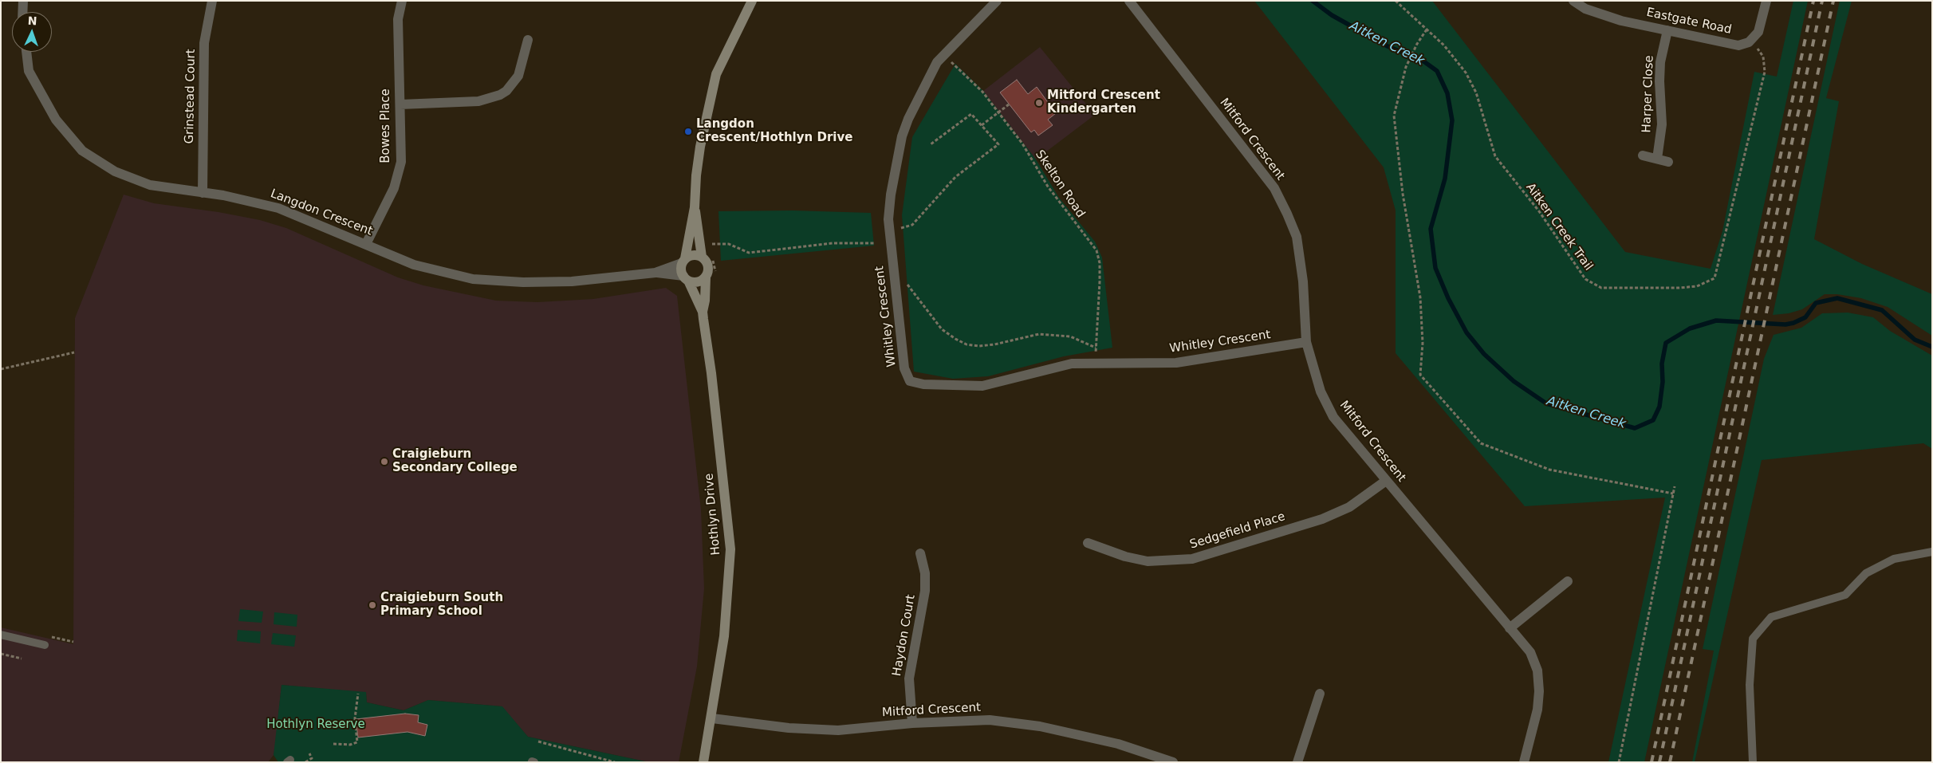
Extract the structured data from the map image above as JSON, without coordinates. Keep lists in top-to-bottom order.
{
  "streets": {
    "street": [
      "Eastgate Road",
      "Harper Close",
      "Grinstead Court",
      "Bowes Place",
      "Mitford Crescent",
      "Langdon Crescent",
      "Whitley Crescent",
      "Hothlyn Drive",
      "Sedgefield Place",
      "Haydon Court"
    ],
    "path": ["Skelton Road", "Aitken Creek Trail"]
  },
  "crossings": [
    ["Eastgate Road", "Harper Close"],
    ["Grinstead Court", "Langdon Crescent"],
    ["Bowes Place", "Langdon Crescent"],
    ["Mitford Crescent", "Whitley Crescent"],
    ["Mitford Crescent", "Hothlyn Drive"],
    ["Mitford Crescent", "Sedgefield Place"],
    ["Mitford Crescent", "Haydon Court"],
    ["Skelton Road", "Whitley Crescent"],
    ["Langdon Crescent", "Hothlyn Drive"]
  ],
  "water": ["Aitken Creek"],
  "parks": ["Hothlyn Reserve"],
  "places": [
    "Mitford Crescent Kindergarten",
    "Langdon Crescent/Hothlyn Drive",
    "Craigieburn Secondary College",
    "Craigieburn South Primary School"
  ],
  "north": "top"
}
